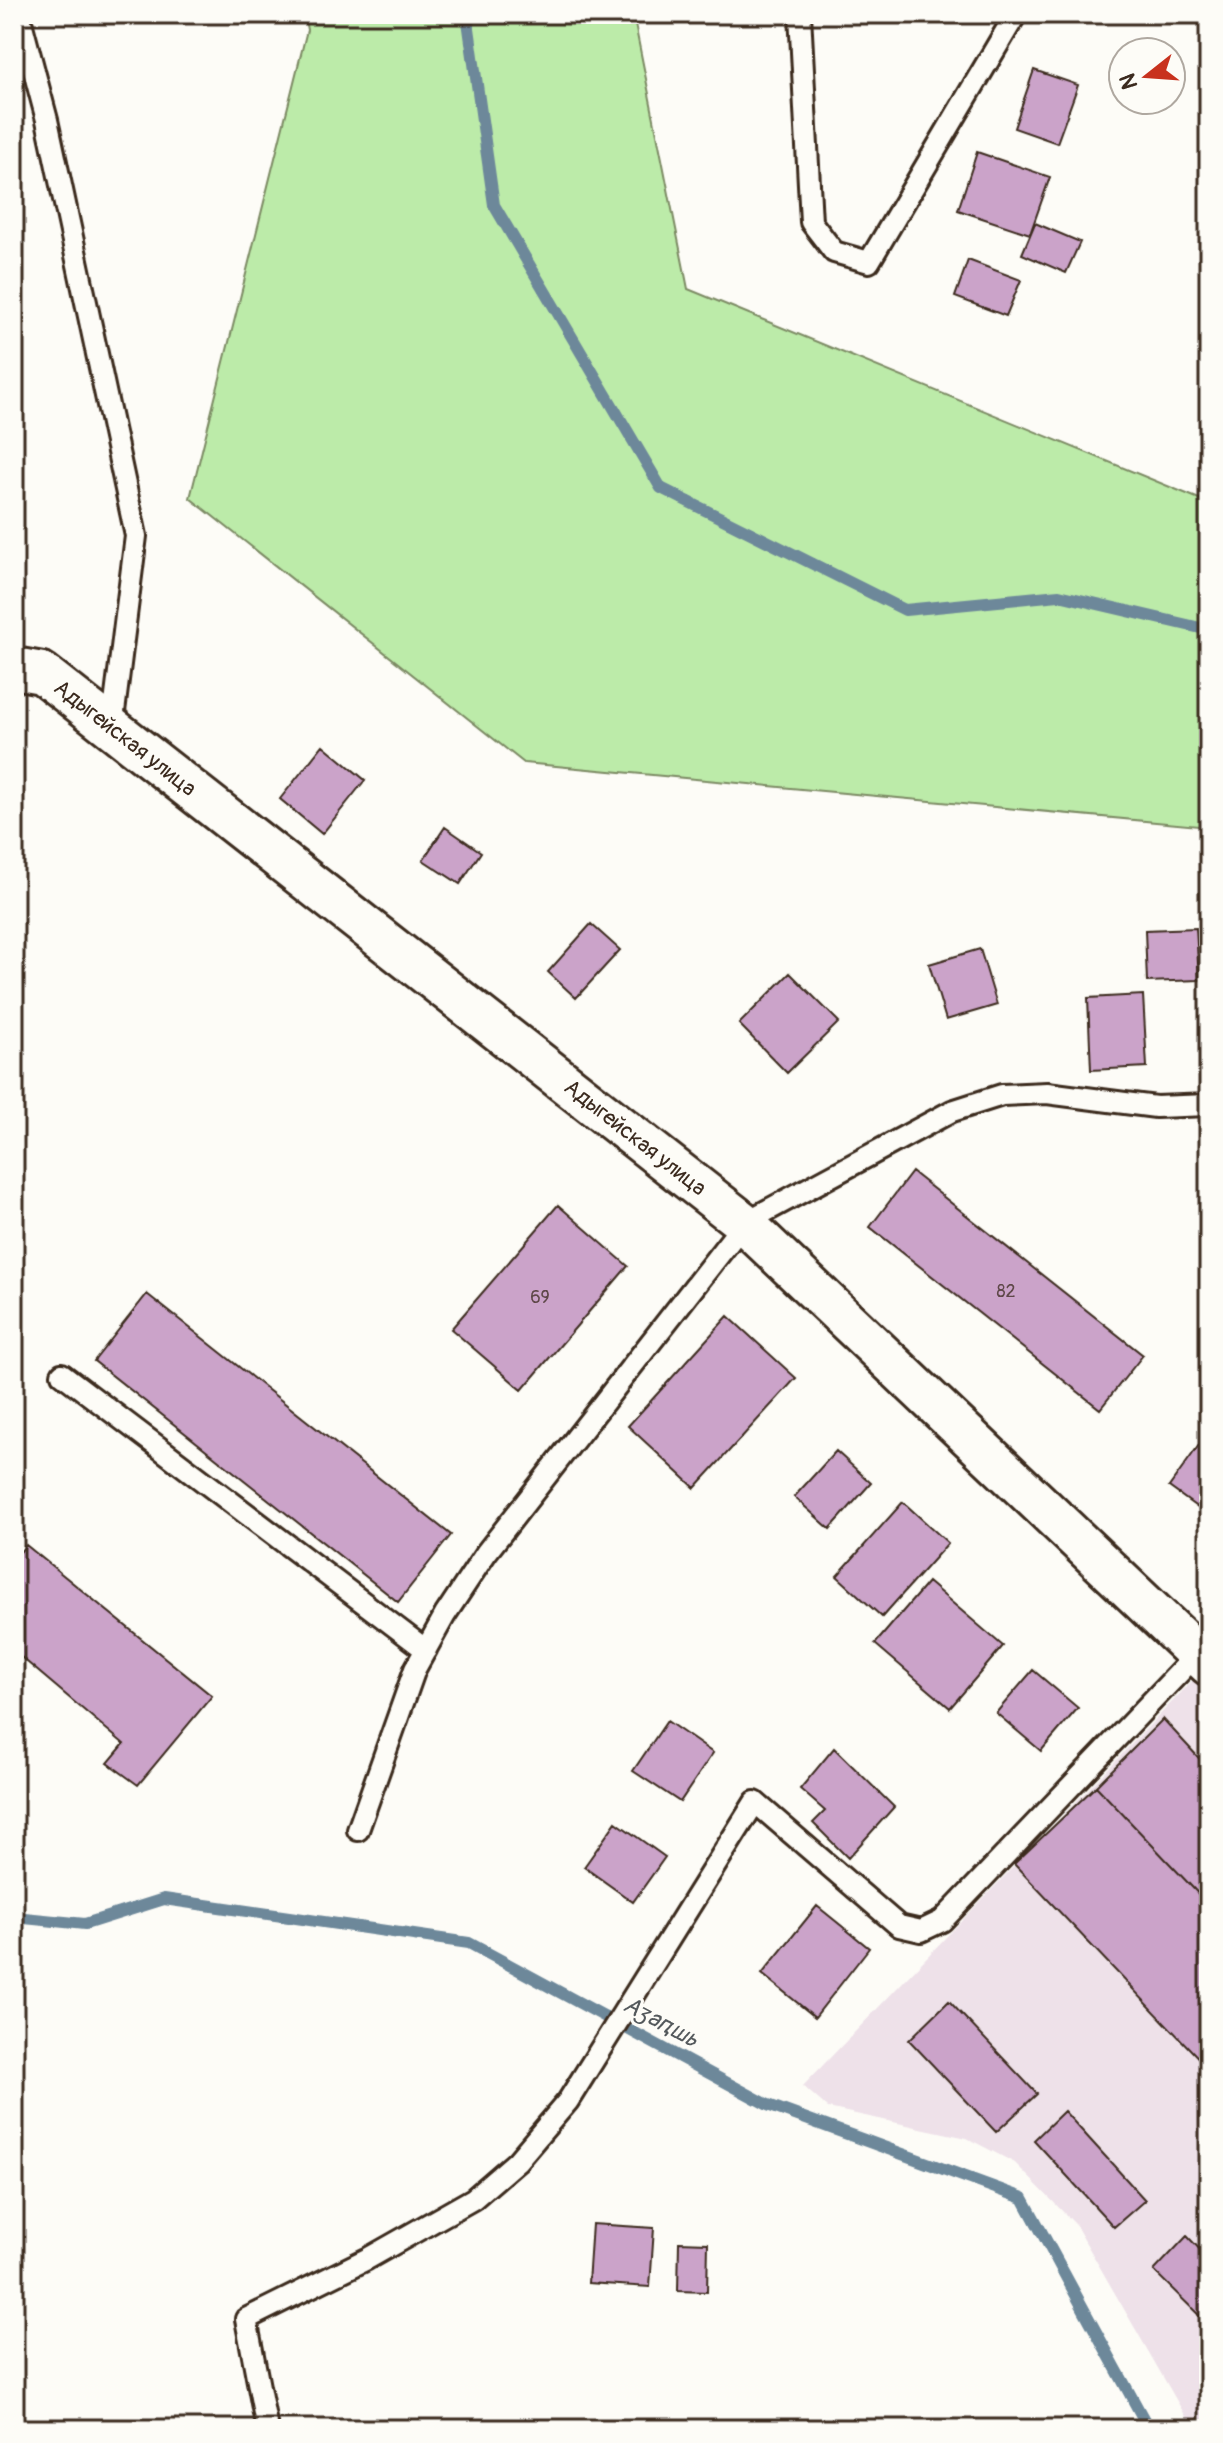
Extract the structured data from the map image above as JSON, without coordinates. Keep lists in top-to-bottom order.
{
  "streets": {
    "street": ["Адыгейская улица"]
  },
  "water": ["Аӡаԥшь"],
  "house_numbers": ["82", "69"],
  "north": "left"
}
